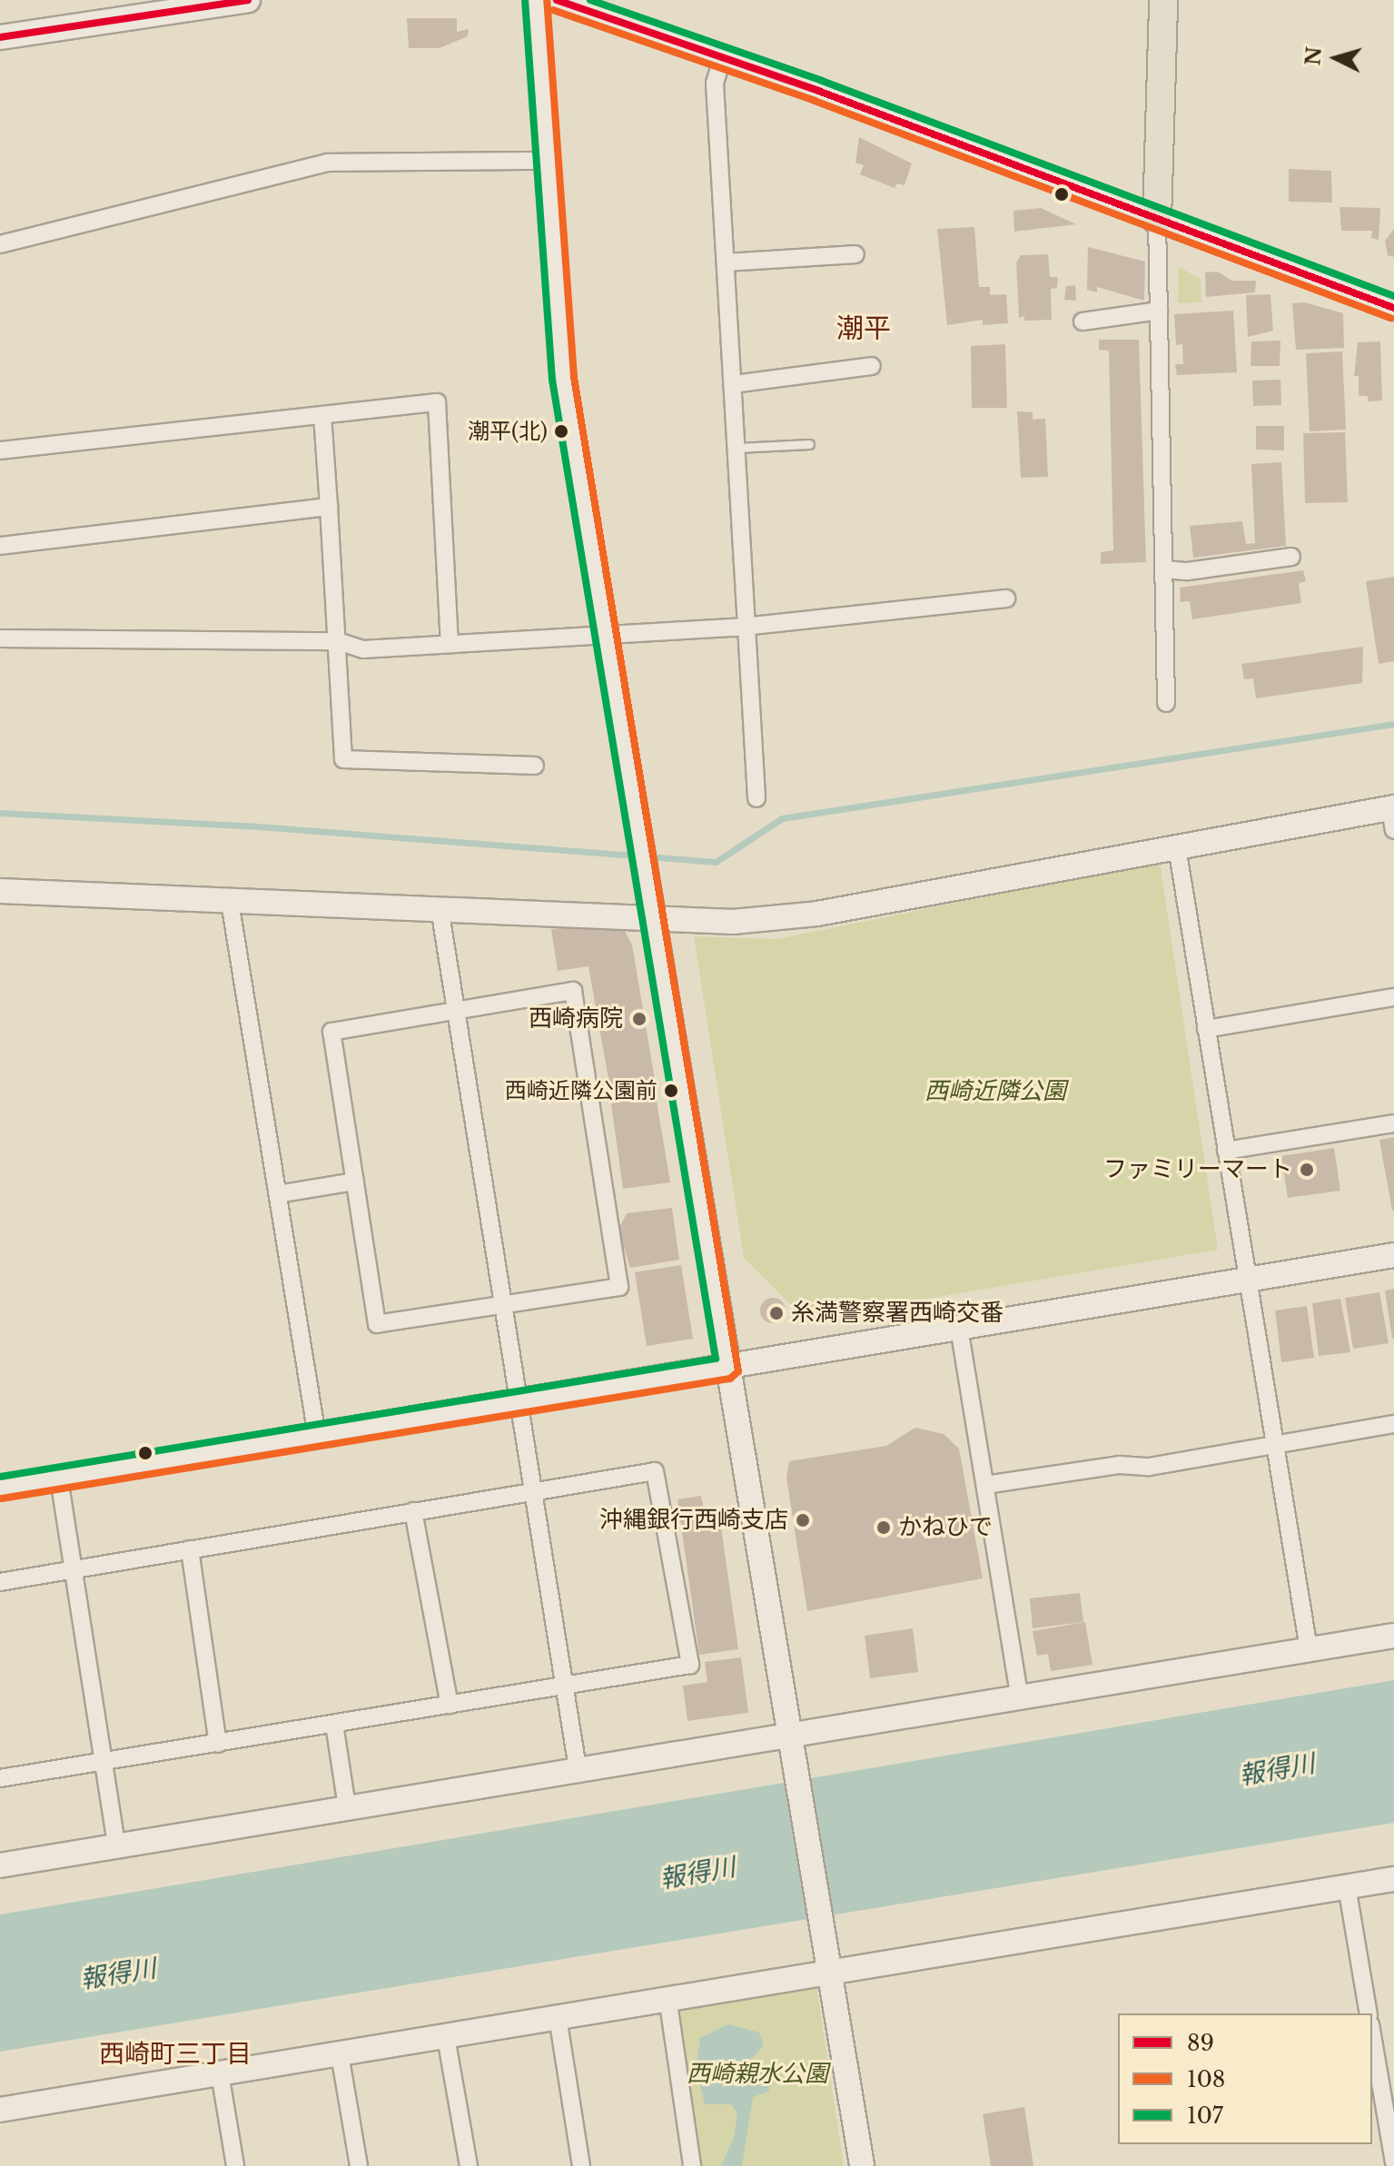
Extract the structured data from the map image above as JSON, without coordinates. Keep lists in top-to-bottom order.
{
  "districts": ["潮平", "西崎町三丁目"],
  "water": ["報得川"],
  "parks": ["西崎近隣公園", "西崎親水公園"],
  "places": [
    "潮平(北)",
    "西崎病院",
    "西崎近隣公園前",
    "ファミリーマート",
    "糸満警察署西崎交番",
    "沖縄銀行西崎支店",
    "かねひで"
  ],
  "lines": ["transit line 89", "transit line 108", "transit line 107"],
  "legend": ["89", "108", "107"],
  "north": "left"
}
